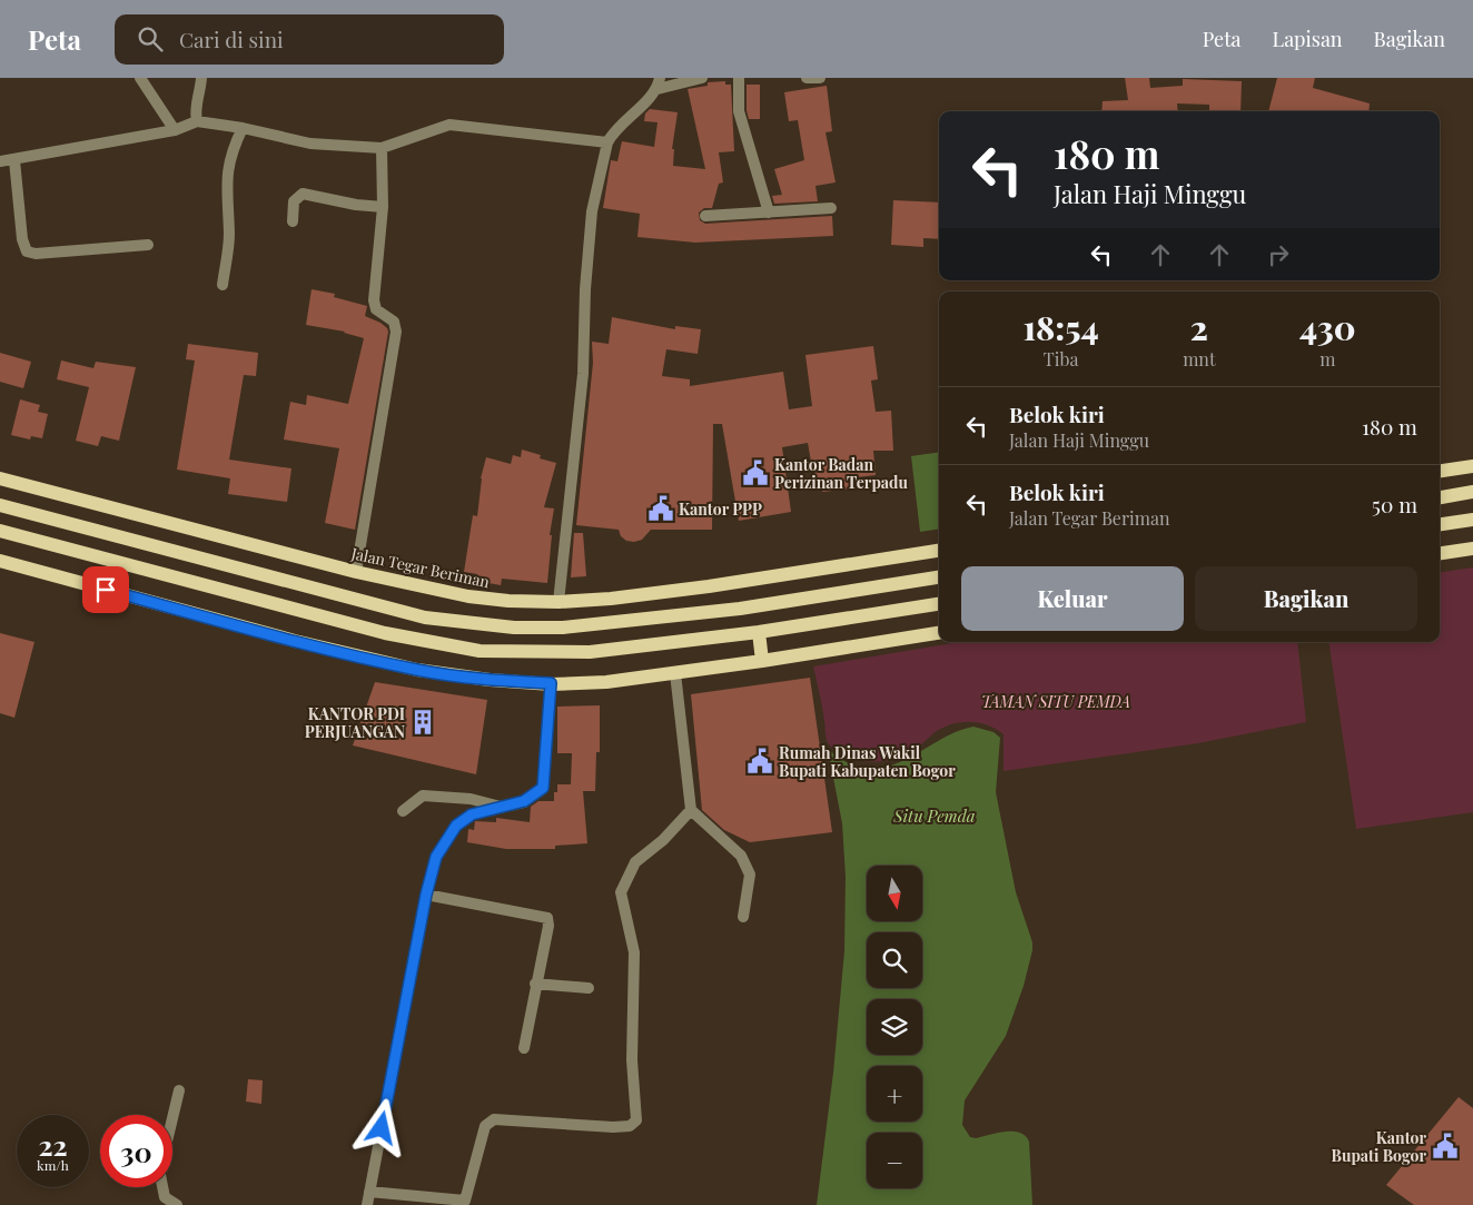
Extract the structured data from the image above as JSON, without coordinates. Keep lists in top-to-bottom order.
{
  "streets": {
    "main road": ["Jalan Tegar Beriman"]
  },
  "water": ["Situ Pemda"],
  "parks": ["TAMAN SITU PEMDA"],
  "places": {
    "public building": [
      "Kantor Badan Perizinan Terpadu",
      "Kantor PPP",
      "Rumah Dinas Wakil Bupati Kabupaten Bogor",
      "Kantor Bupati Bogor"
    ],
    "building": ["KANTOR PDI PERJUANGAN"]
  },
  "north": "bottom",
  "page": {
    "header": "Peta",
    "search": "Cari di sini",
    "nav": ["Peta", "Lapisan", "Bagikan"],
    "turn": ["180 m", "Jalan Haji Minggu"],
    "eta": [
      "18:54",
      "Tiba",
      "2",
      "mnt",
      "430",
      "m"
    ],
    "list": [
      {
        "name": "Belok kiri",
        "note": "Jalan Haji Minggu",
        "value": "180 m"
      },
      {
        "name": "Belok kiri",
        "note": "Jalan Tegar Beriman",
        "value": "50 m"
      }
    ],
    "buttons": ["Keluar", "Bagikan"],
    "map_buttons": ["+", "−"],
    "speed": "22 km/h",
    "limit": "30"
  }
}
